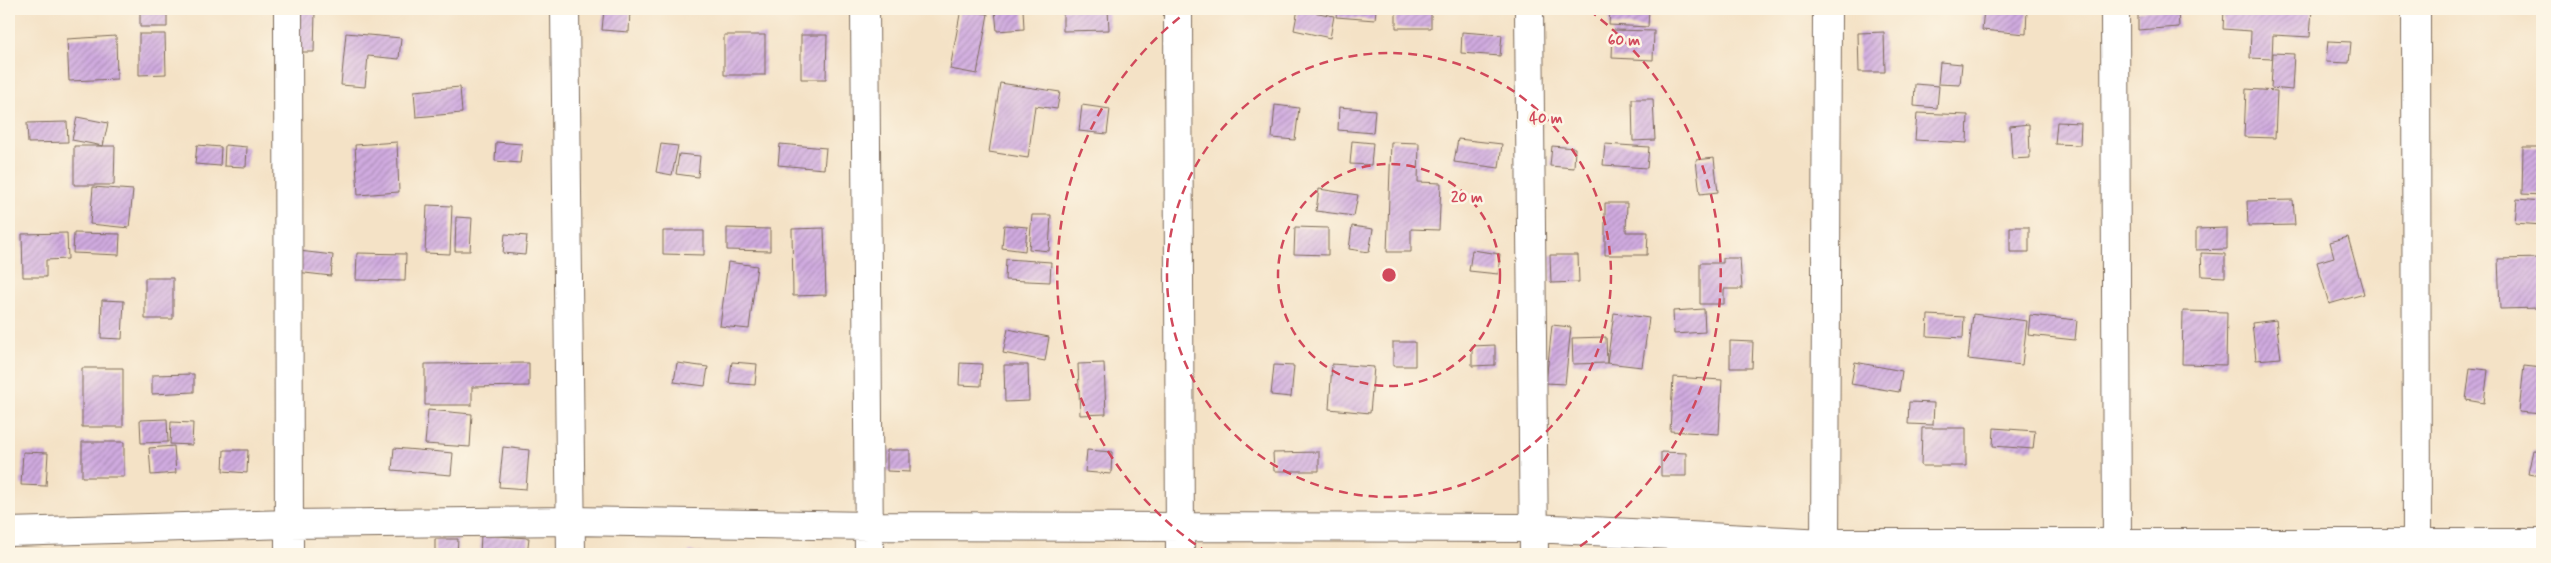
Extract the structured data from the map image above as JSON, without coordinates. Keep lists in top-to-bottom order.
{
  "rings": ["60 m", "40 m", "20 m"]
}
